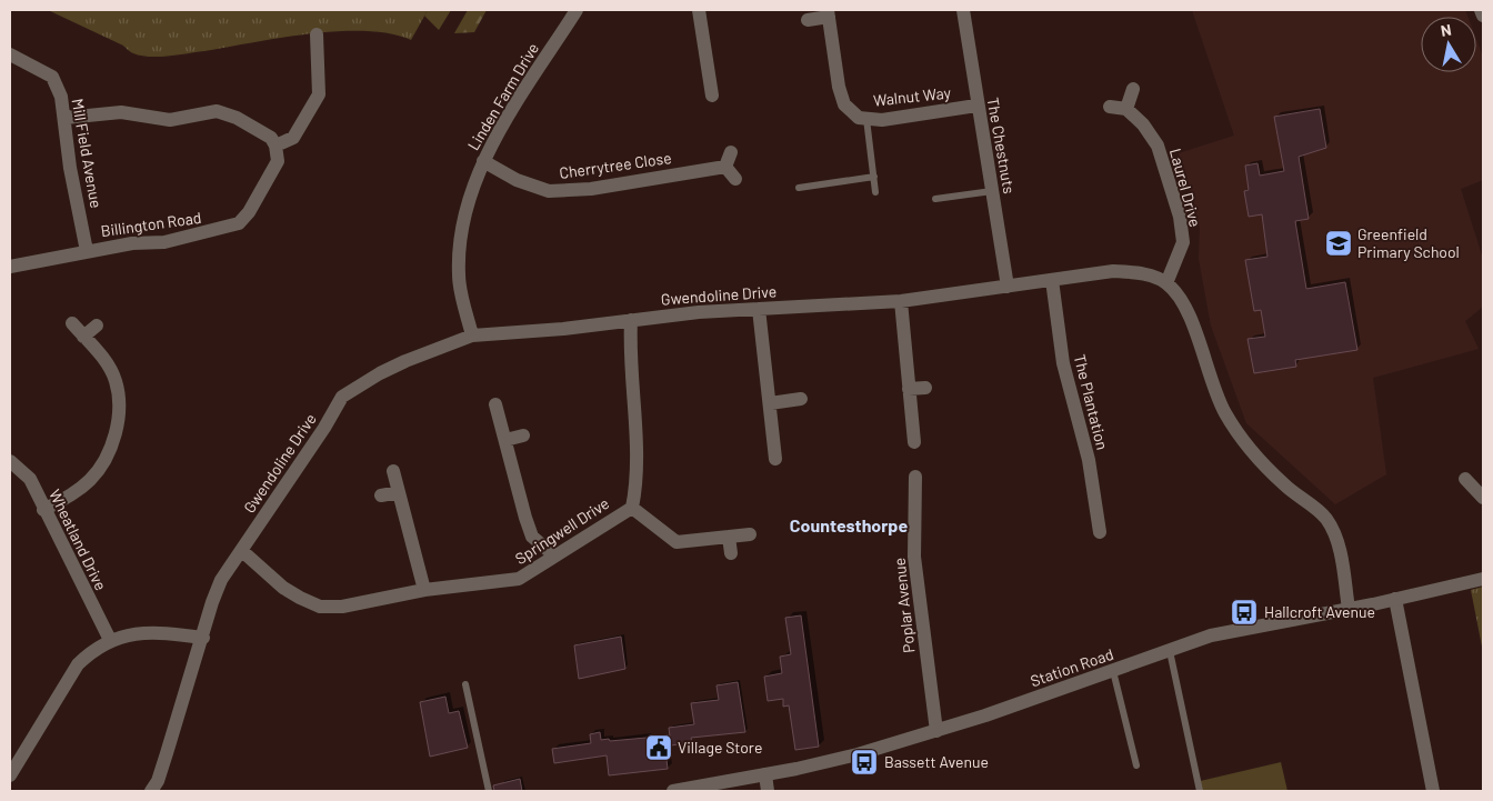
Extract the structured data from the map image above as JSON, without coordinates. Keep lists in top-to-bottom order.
{
  "streets": {
    "street": [
      "Linden Farm Drive",
      "Walnut Way",
      "The Chestnuts",
      "Mill Field Avenue",
      "Cherrytree Close",
      "Laurel Drive",
      "Billington Road",
      "Gwendoline Drive",
      "The Plantation",
      "Springwell Drive",
      "Wheatland Drive",
      "Poplar Avenue",
      "Station Road"
    ]
  },
  "crossings": [
    ["Linden Farm Drive", "Cherrytree Close"],
    ["Linden Farm Drive", "Gwendoline Drive"],
    ["Walnut Way", "The Chestnuts"],
    ["The Chestnuts", "Gwendoline Drive"],
    ["Mill Field Avenue", "Billington Road"],
    ["Laurel Drive", "Gwendoline Drive"],
    ["Gwendoline Drive", "The Plantation"],
    ["Gwendoline Drive", "Springwell Drive"],
    ["Gwendoline Drive", "Station Road"],
    ["Poplar Avenue", "Station Road"]
  ],
  "districts": ["Countesthorpe"],
  "places": {
    "school or university": ["Greenfield Primary School"],
    "bus stop": ["Hallcroft Avenue", "Bassett Avenue"],
    "public building": ["Village Store"]
  },
  "north": "top"
}
